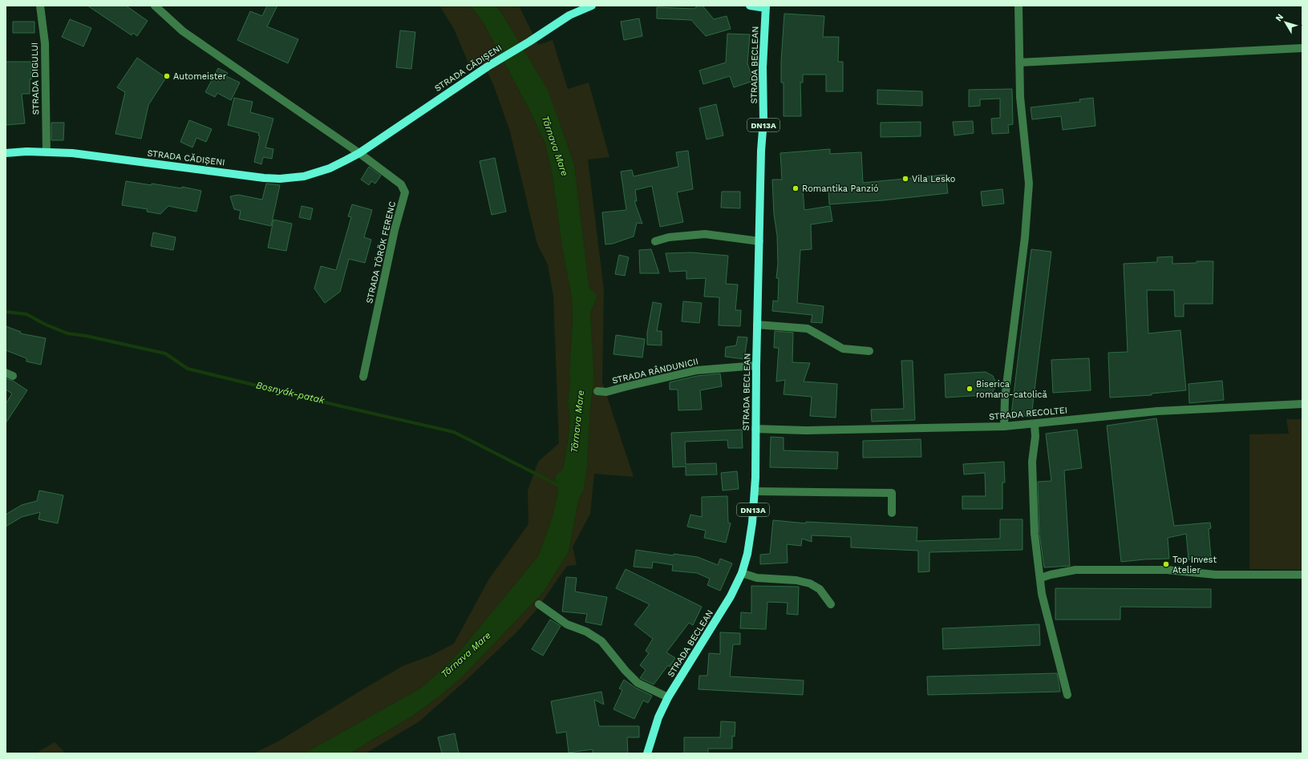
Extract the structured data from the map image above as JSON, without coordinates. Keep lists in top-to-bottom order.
{
  "streets": {
    "main road": ["STRADA BECLEAN", "STRADA CĂDIȘENI", "DN13A"],
    "street": [
      "STRADA DIGULUI",
      "STRADA TÖRÖK FERENC",
      "STRADA RÂNDUNICII",
      "STRADA RECOLTEI"
    ]
  },
  "crossings": [
    ["STRADA BECLEAN", "STRADA RÂNDUNICII"],
    ["STRADA BECLEAN", "STRADA RECOLTEI"],
    ["STRADA CĂDIȘENI", "STRADA DIGULUI"],
    ["STRADA CĂDIȘENI", "STRADA TÖRÖK FERENC"]
  ],
  "water": ["Târnava Mare", "Bosnyák-patak"],
  "places": [
    "Automeister",
    "Vila Lesko",
    "Romantika Panzió",
    "Biserica romano-catolică",
    "Top Invest Atelier"
  ],
  "north": "top left"
}
